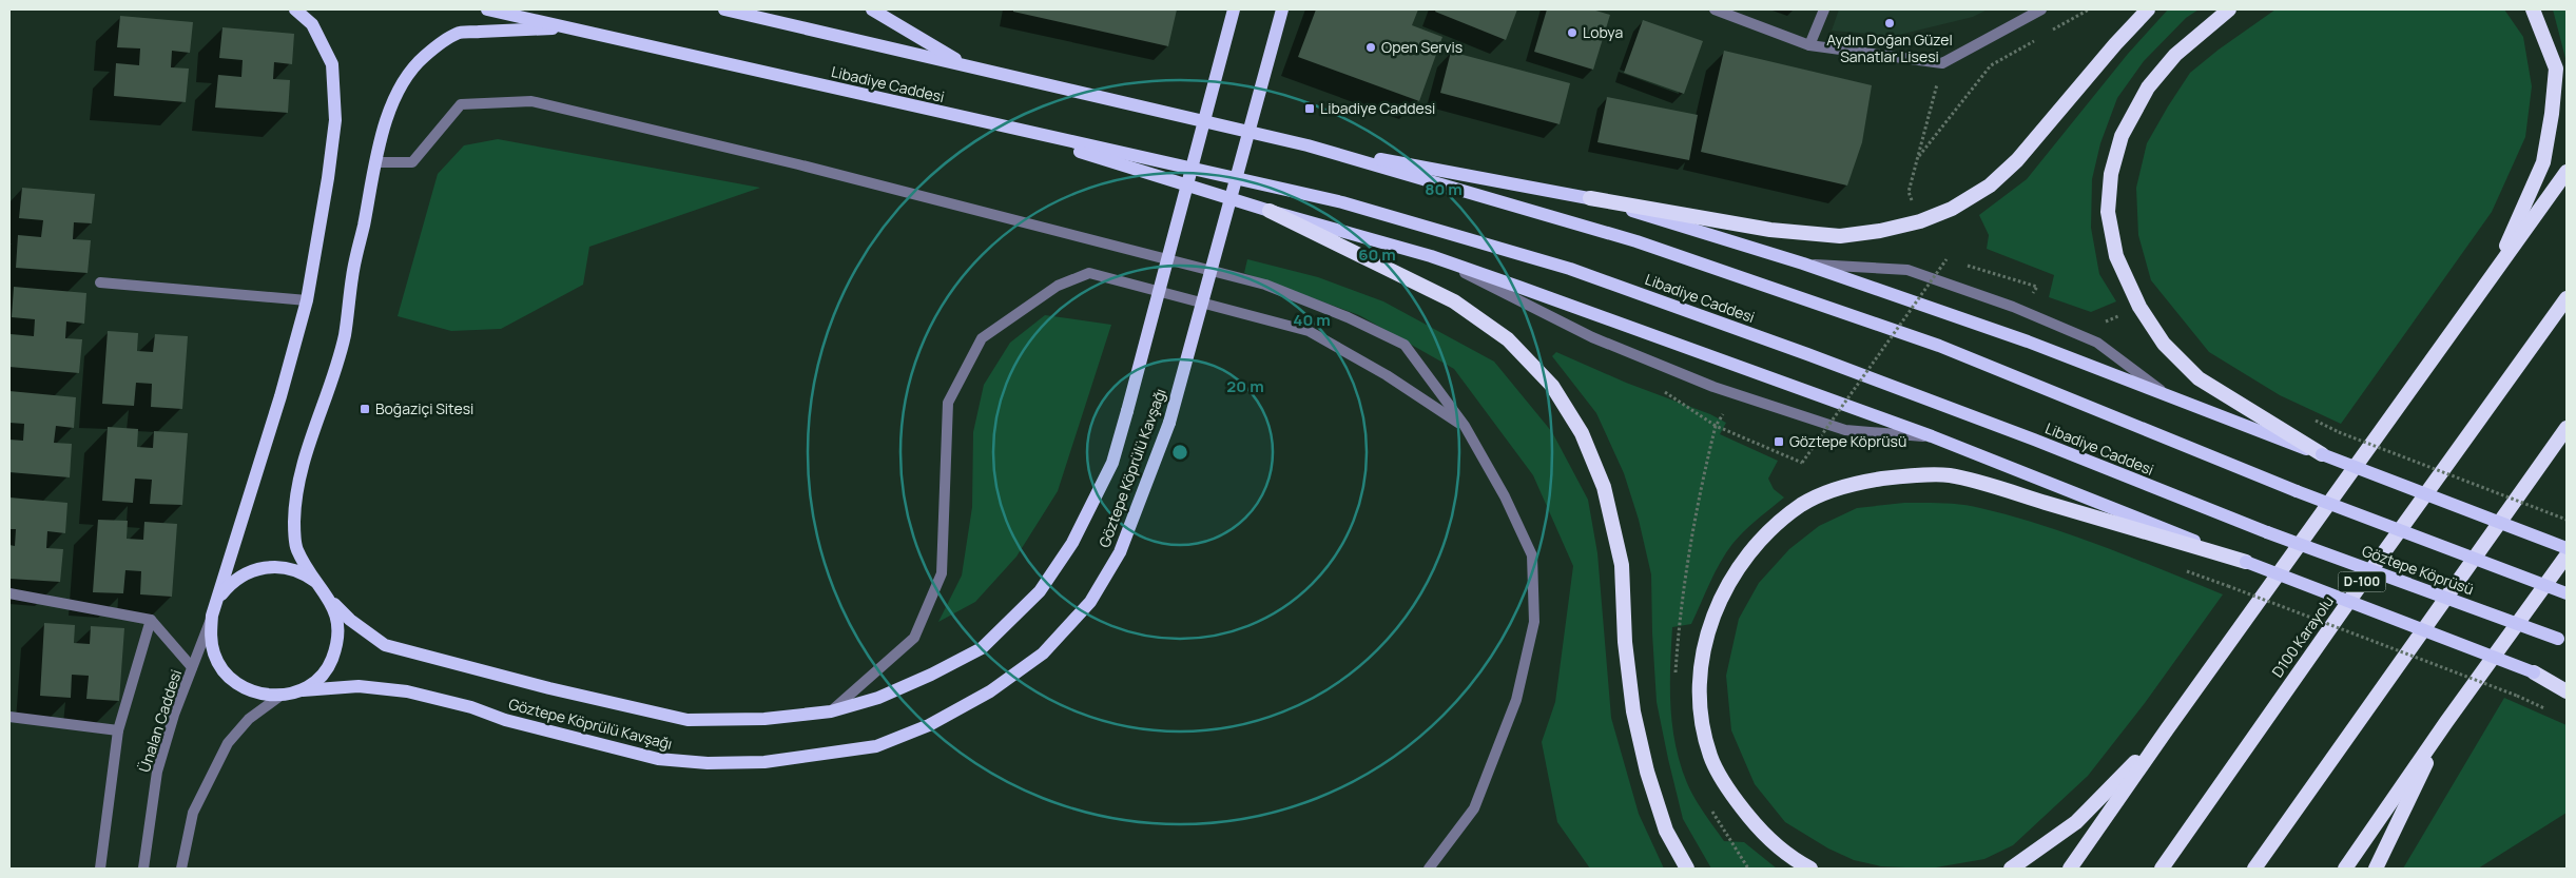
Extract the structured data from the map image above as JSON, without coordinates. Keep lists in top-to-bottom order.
{
  "streets": {
    "highway": ["D-100", "D100 Karayolu"],
    "main road": ["Libadiye Caddesi", "Göztepe Köprülü Kavşağı", "Göztepe Köprüsü"],
    "street": ["Ünalan Caddesi"]
  },
  "crossings": [
    ["Libadiye Caddesi", "Göztepe Köprüsü"],
    ["Göztepe Köprülü Kavşağı", "Ünalan Caddesi"]
  ],
  "places": {
    "other": ["Aydın Doğan Güzel Sanatlar Lisesi", "Lobya", "Open Servis"],
    "transit": ["Libadiye Caddesi", "Boğaziçi Sitesi", "Göztepe Köprüsü"]
  },
  "rings": [
    "80 m",
    "60 m",
    "40 m",
    "20 m"
  ]
}
